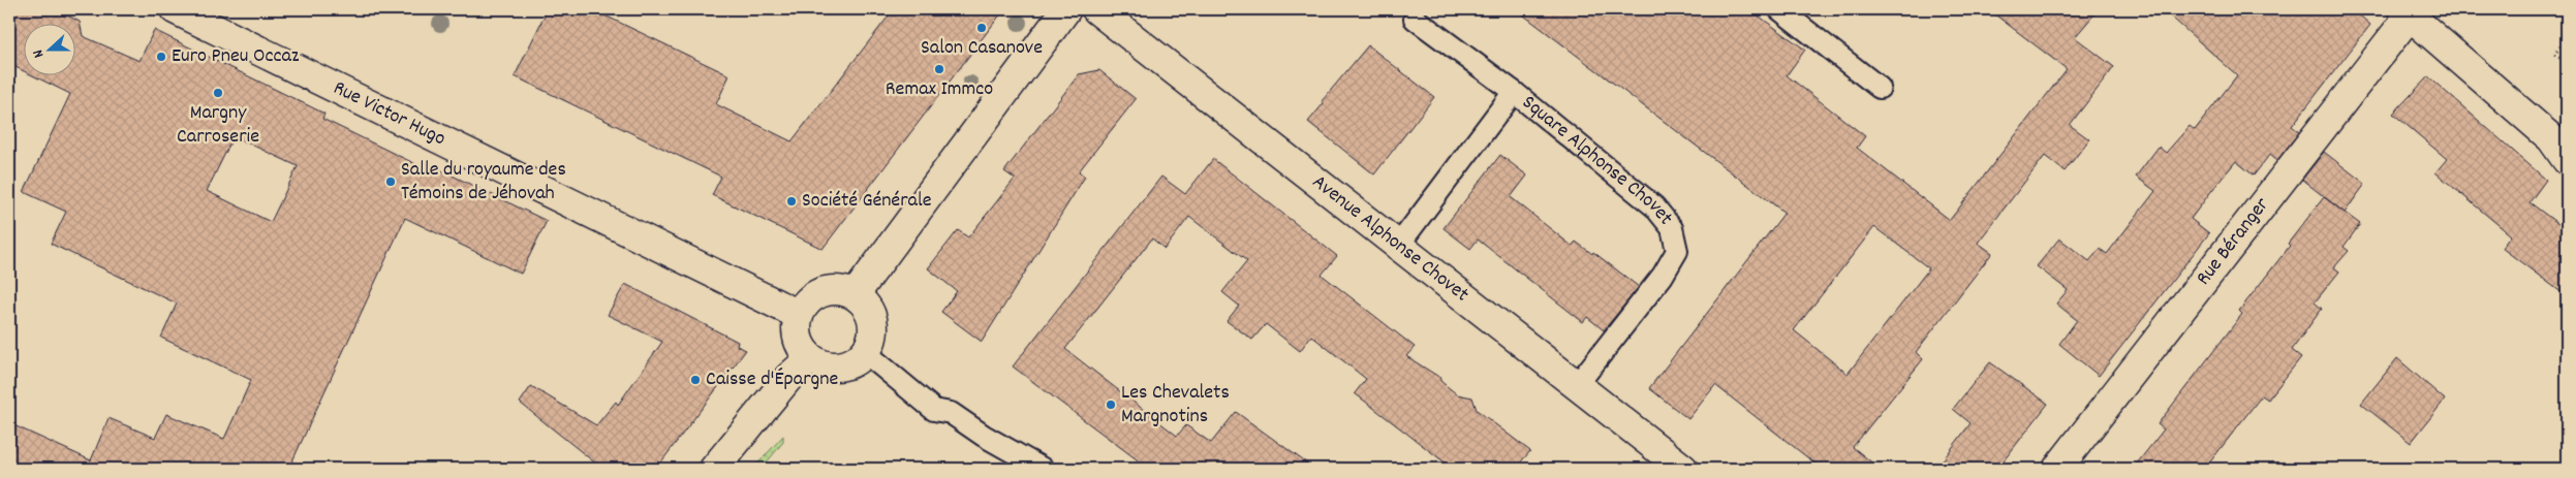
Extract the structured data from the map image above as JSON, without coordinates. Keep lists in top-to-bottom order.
{
  "streets": {
    "street": ["Rue Victor Hugo", "Avenue Alphonse Chovet", "Rue Béranger"],
    "lane": ["Square Alphonse Chovet"]
  },
  "crossings": [
    ["Square Alphonse Chovet", "Avenue Alphonse Chovet"]
  ],
  "places": [
    "Salon Casanove",
    "Euro Pneu Occaz",
    "Remax Immco",
    "Margny Carroserie",
    "Salle du royaume des Témoins de Jéhovah",
    "Société Générale",
    "Caisse d'Épargne",
    "Les Chevalets Margnotins"
  ],
  "north": "left"
}
